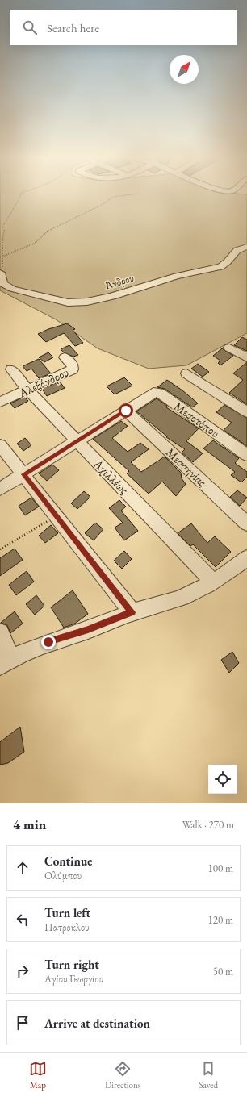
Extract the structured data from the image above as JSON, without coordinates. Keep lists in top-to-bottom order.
{
  "streets": {
    "street": [
      "Άνδρου",
      "Αλεξάνδρου",
      "Μεσοτόπου",
      "Μεσσηνίας",
      "Αχιλλέως"
    ]
  },
  "crossings": [
    ["Αλεξάνδρου", "Αχιλλέως"],
    ["Μεσοτόπου", "Μεσσηνίας"]
  ],
  "north": "top right",
  "page": {
    "search": "Search here",
    "heading": ["4 min", "Walk · 270 m"],
    "list": [
      ["Continue", "Ολύμπου", "100 m"],
      ["Turn left", "Πατρόκλου", "120 m"],
      ["Turn right", "Αγίου Γεωργίου", "50 m"],
      "Arrive at destination"
    ],
    "nav": ["Map", "Directions", "Saved"]
  }
}
